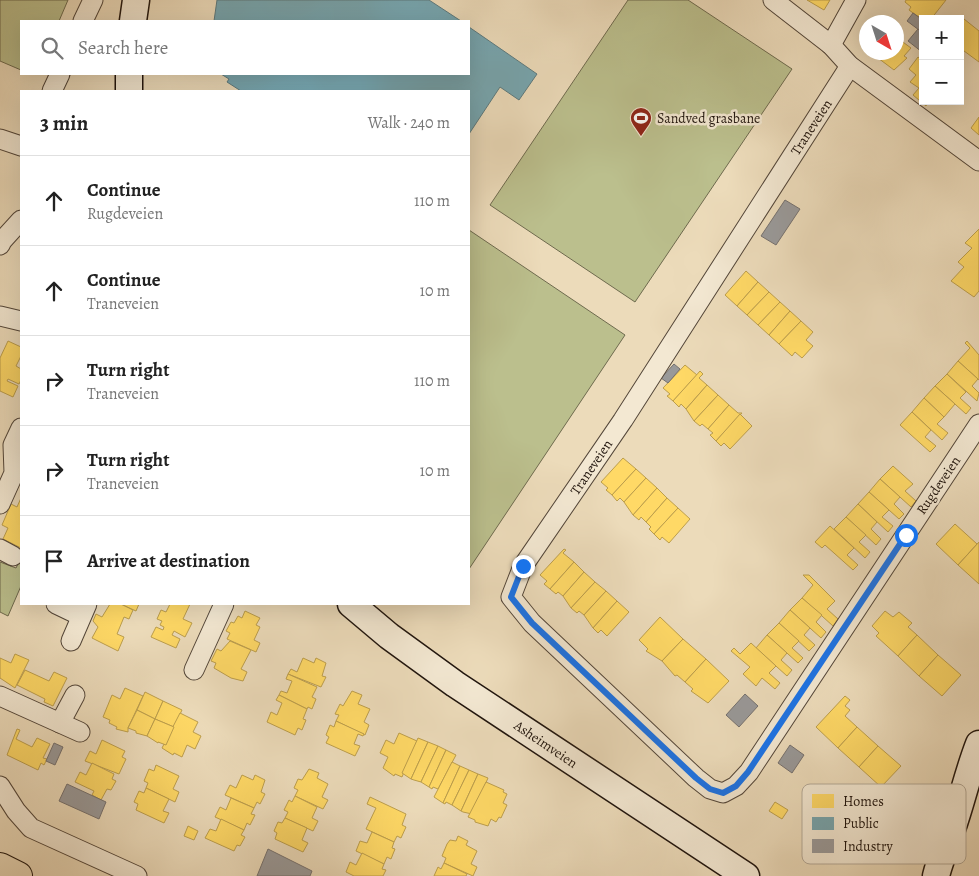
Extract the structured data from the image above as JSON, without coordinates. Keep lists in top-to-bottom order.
{
  "streets": {
    "main road": ["Asheimveien"],
    "street": ["Traneveien", "Rugdeveien"]
  },
  "crossings": [
    ["Traneveien", "Rugdeveien"]
  ],
  "places": {
    "sports": ["Sandved grasbane"]
  },
  "legend": ["Homes", "Public", "Industry"],
  "north": "bottom right",
  "page": {
    "map_buttons": ["+", "−"],
    "search": "Search here",
    "heading": ["3 min", "Walk · 240 m"],
    "list": [
      ["Continue", "Rugdeveien", "110 m"],
      ["Continue", "Traneveien", "10 m"],
      ["Turn right", "Traneveien", "110 m"],
      ["Turn right", "Traneveien", "10 m"],
      "Arrive at destination"
    ]
  }
}
